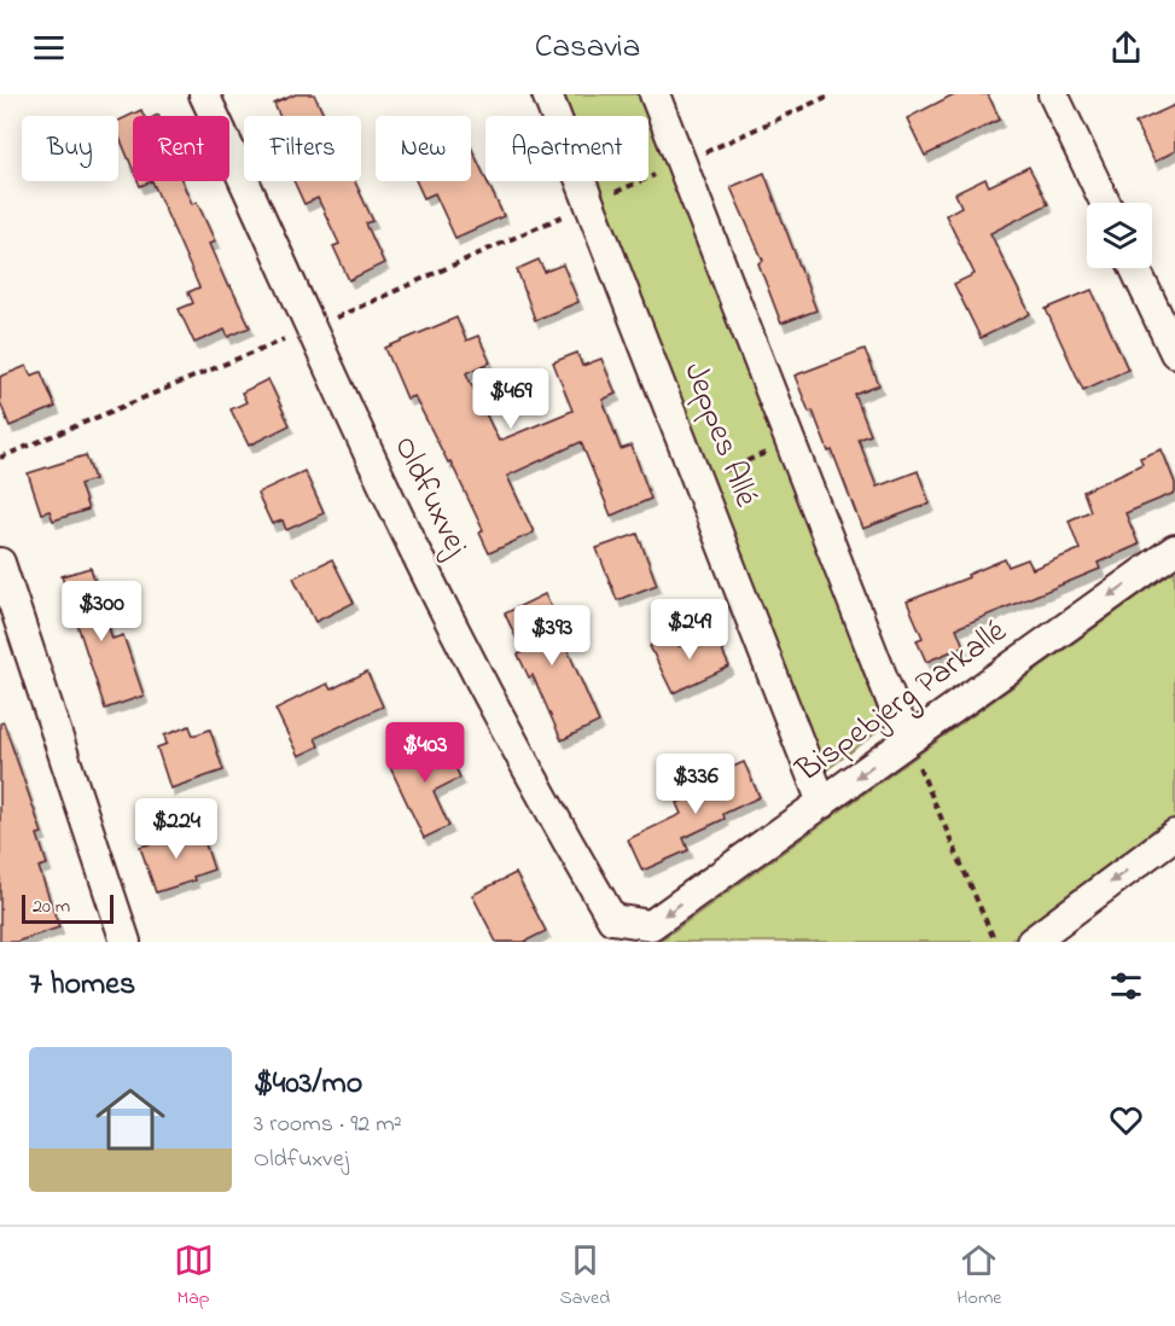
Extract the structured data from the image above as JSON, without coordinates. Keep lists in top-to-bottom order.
{
  "streets": {
    "street": ["Jeppes Allé", "Oldfuxvej", "Bispebjerg Parkallé"]
  },
  "crossings": [
    ["Jeppes Allé", "Bispebjerg Parkallé"],
    ["Oldfuxvej", "Bispebjerg Parkallé"]
  ],
  "one_way": ["Bispebjerg Parkallé"],
  "scale_bar": "20 m",
  "page": {
    "header": "Casavia",
    "chip": [
      "Buy",
      "Rent",
      "Filters",
      "New",
      "Apartment"
    ],
    "price": [
      "$469",
      "$300",
      "$249",
      "$393",
      "$403",
      "$336",
      "$224"
    ],
    "scale": "20 m",
    "heading": "7 homes",
    "list": [
      {
        "name": "$403/mo",
        "note": "3 rooms · 92 m² · Oldfuxvej"
      }
    ],
    "tabs": ["Map", "Saved", "Home"]
  }
}
